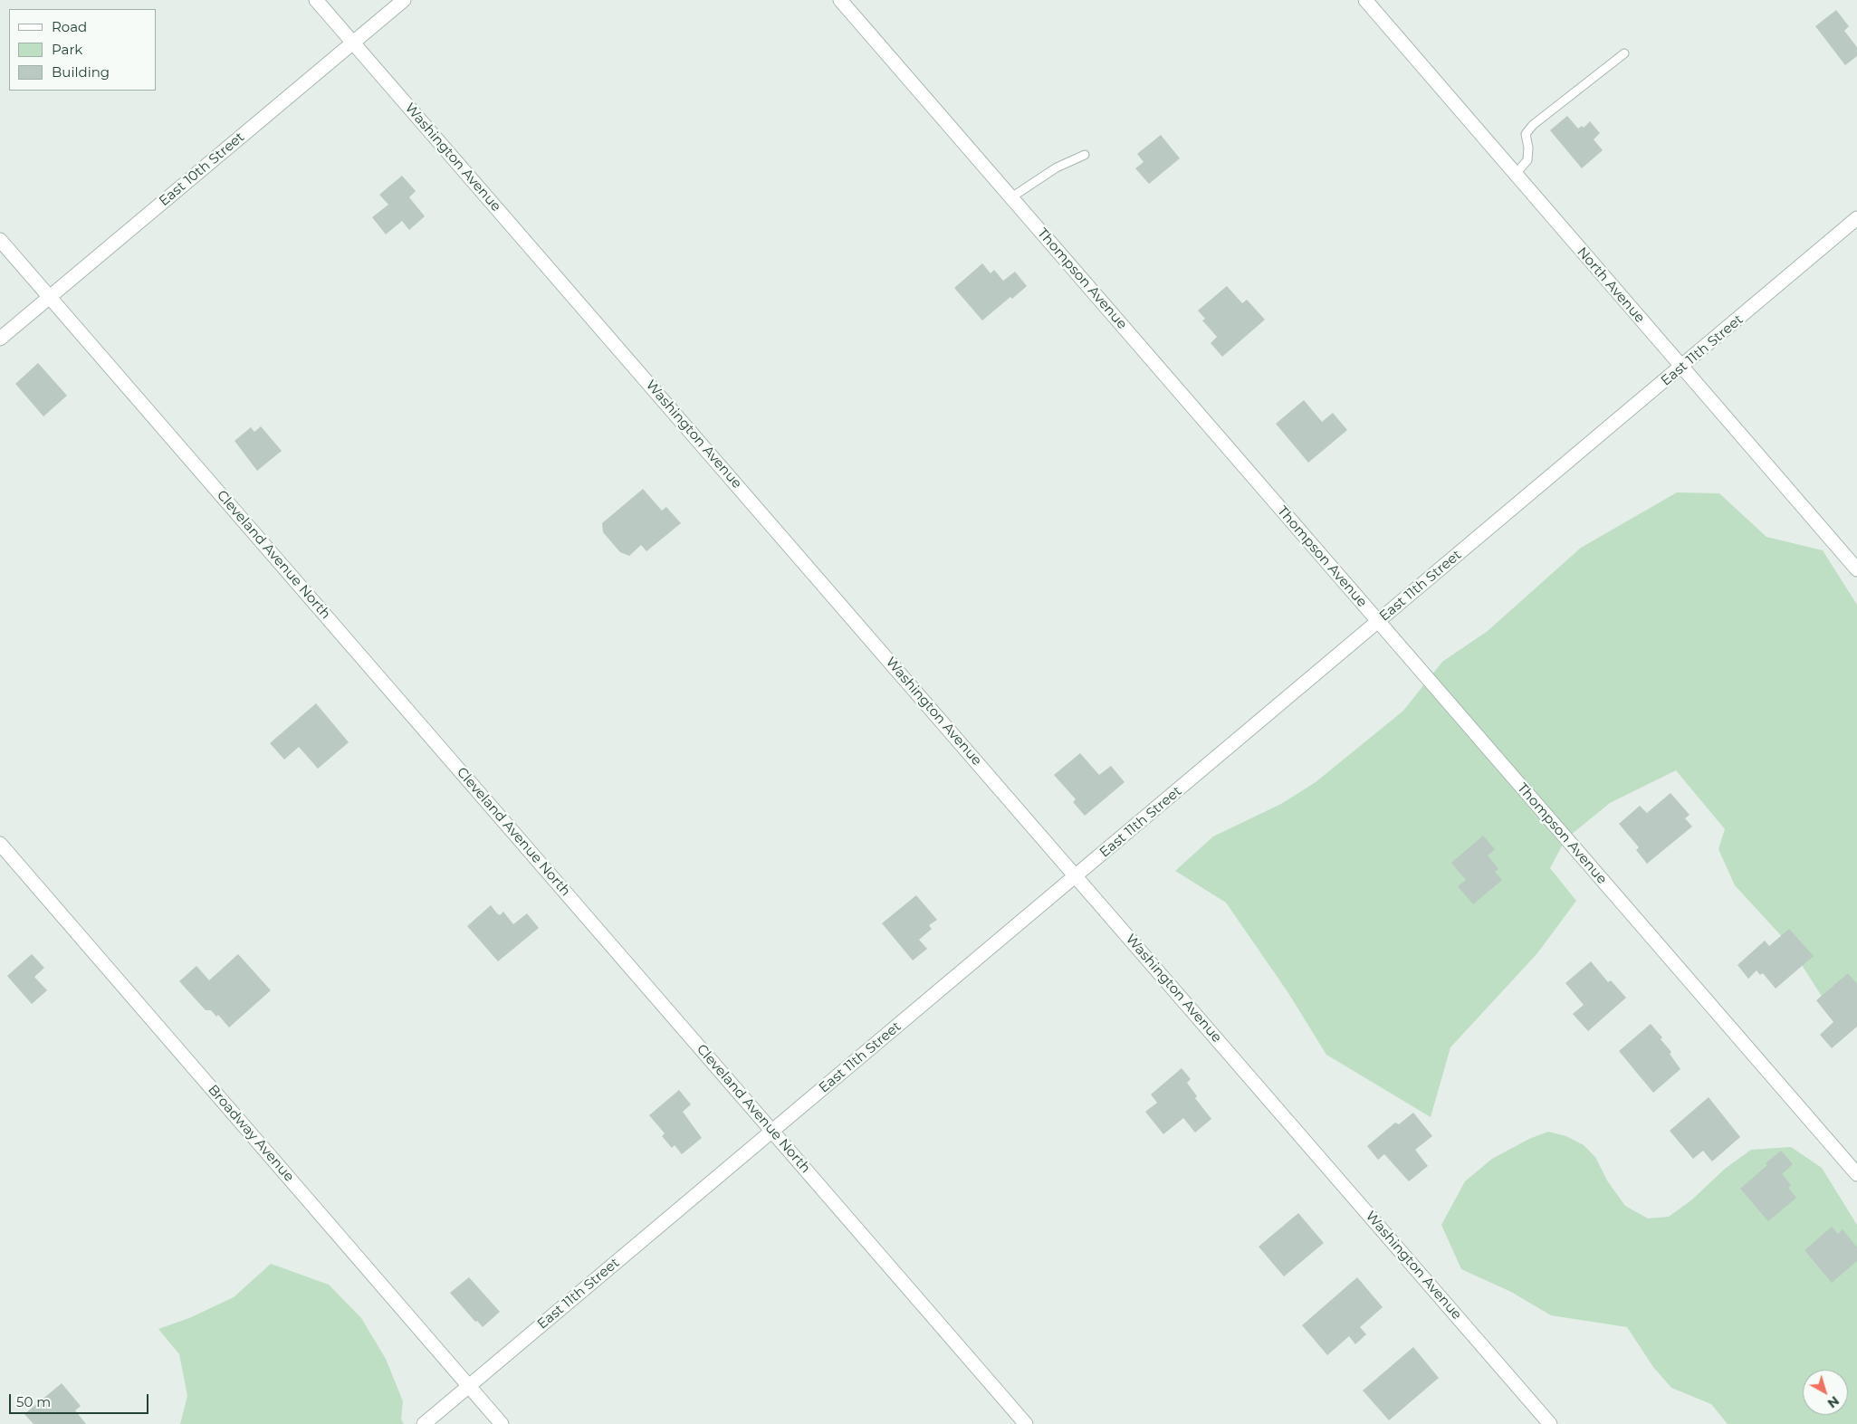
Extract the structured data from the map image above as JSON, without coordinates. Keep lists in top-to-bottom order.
{
  "streets": {
    "street": [
      "Washington Avenue",
      "East 10th Street",
      "Thompson Avenue",
      "North Avenue",
      "East 11th Street",
      "Cleveland Avenue North",
      "Broadway Avenue"
    ]
  },
  "crossings": [
    ["Washington Avenue", "East 10th Street"],
    ["Washington Avenue", "East 11th Street"],
    ["East 10th Street", "Cleveland Avenue North"],
    ["Thompson Avenue", "East 11th Street"],
    ["North Avenue", "East 11th Street"],
    ["East 11th Street", "Cleveland Avenue North"],
    ["East 11th Street", "Broadway Avenue"]
  ],
  "legend": ["Road", "Park", "Building"],
  "scale_bar": "50 m",
  "north": "bottom right"
}
